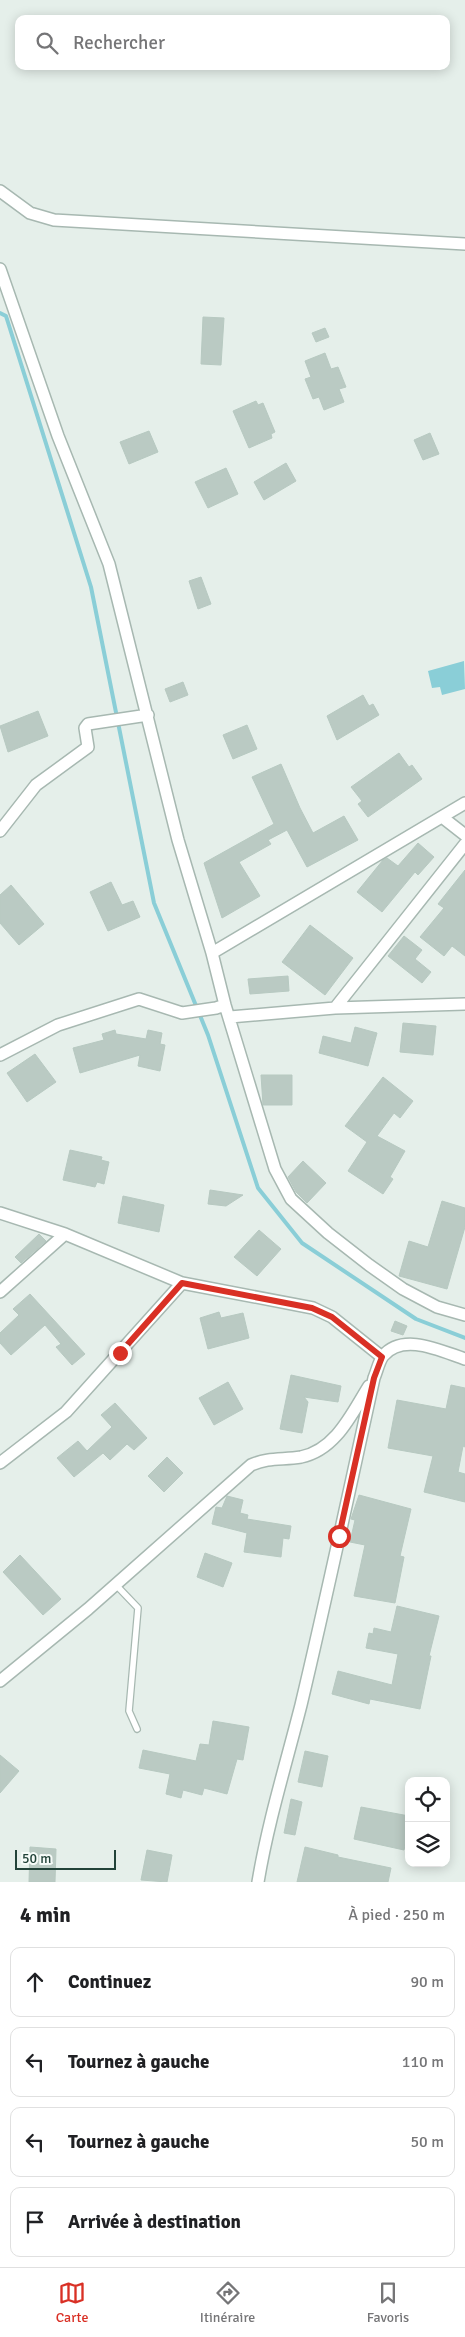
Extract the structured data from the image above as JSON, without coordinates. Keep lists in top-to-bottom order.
{
  "scale_bar": "50 m",
  "page": {
    "search": "Rechercher",
    "scale": "50 m",
    "heading": ["4 min", "À pied · 250 m"],
    "list": [
      ["Continuez", "90 m"],
      ["Tournez à gauche", "110 m"],
      ["Tournez à gauche", "50 m"],
      "Arrivée à destination"
    ],
    "nav": ["Carte", "Itinéraire", "Favoris"]
  }
}
